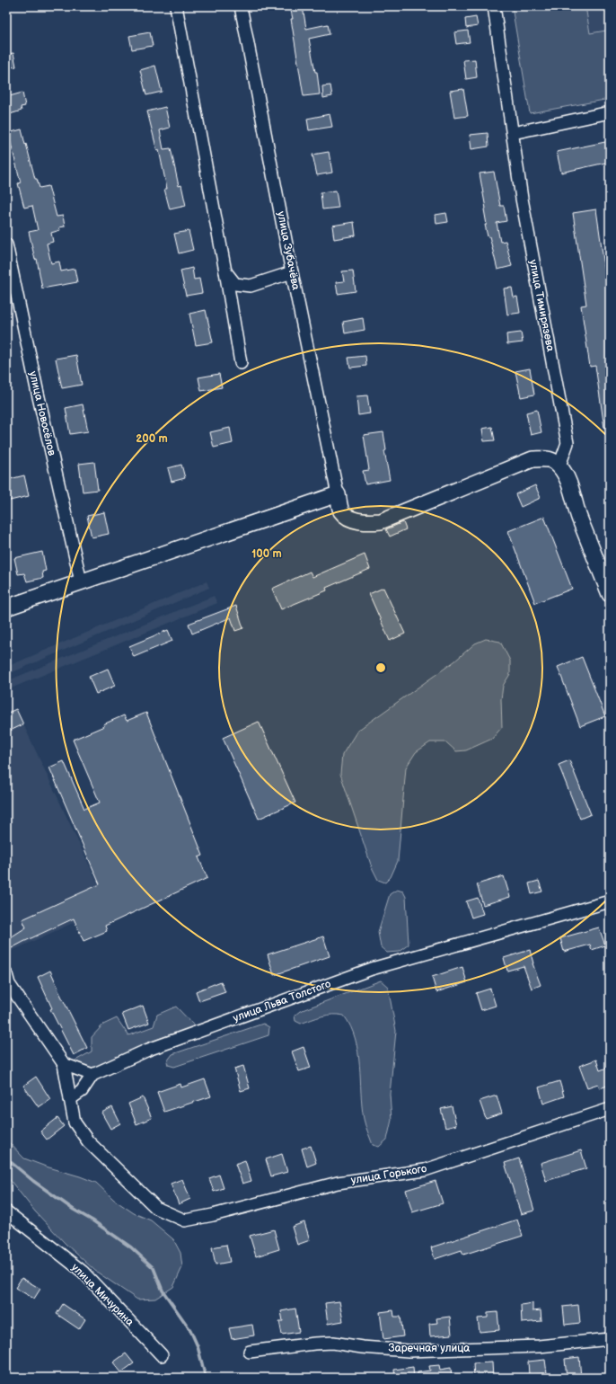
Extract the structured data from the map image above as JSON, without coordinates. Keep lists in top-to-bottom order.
{
  "streets": {
    "street": [
      "улица Зубачёва",
      "улица Тимирязева",
      "улица Новосёлов",
      "улица Льва Толстого",
      "улица Горького",
      "улица Мичурина",
      "Заречная улица"
    ]
  },
  "rings": ["200 m", "100 m"]
}
